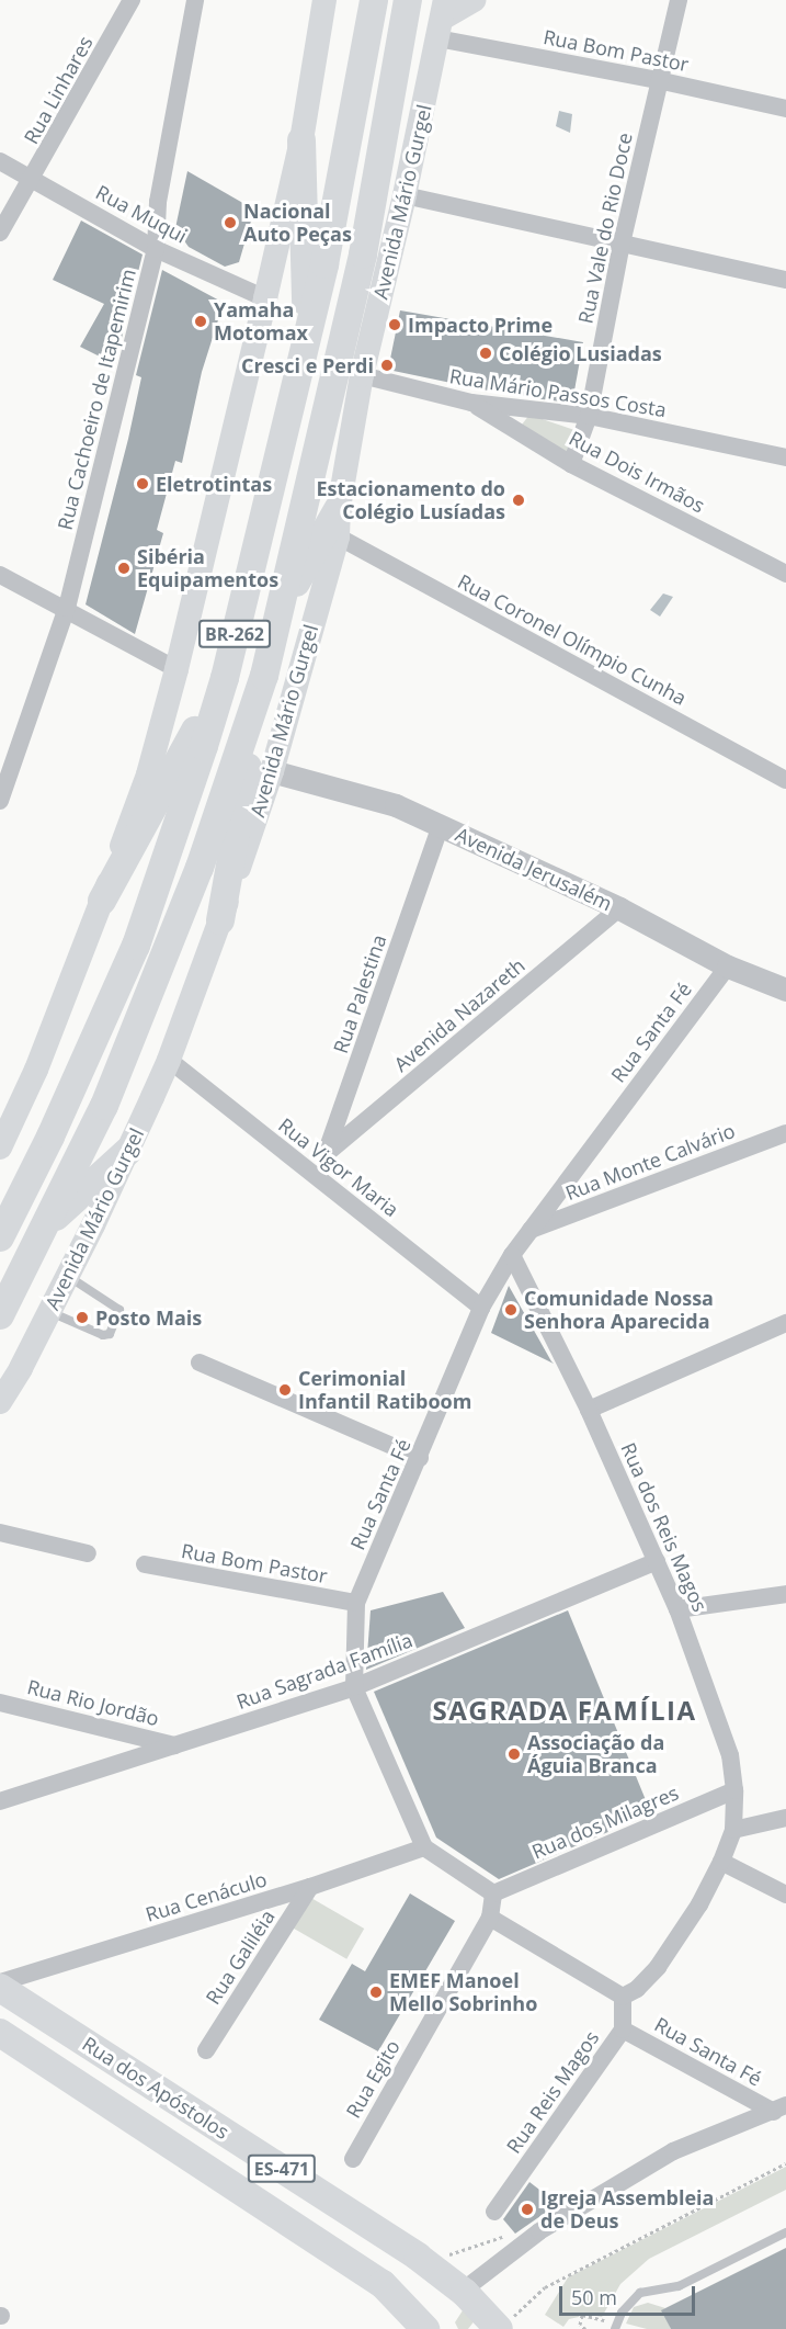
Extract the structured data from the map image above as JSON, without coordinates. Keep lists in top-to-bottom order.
{
  "streets": {
    "main road": [
      "Avenida Mário Gurgel",
      "BR-262",
      "Rua dos Apóstolos",
      "ES-471"
    ],
    "street": [
      "Rua Bom Pastor",
      "Rua Linhares",
      "Rua Muqui",
      "Rua Vale do Rio Doce",
      "Rua Mário Passos Costa",
      "Rua Cachoeiro de Itapemirim",
      "Rua Dois Irmãos",
      "Rua Coronel Olímpio Cunha",
      "Avenida Jerusalém",
      "Rua Palestina",
      "Avenida Nazareth",
      "Rua Santa Fé",
      "Rua Monte Calvário",
      "Rua Vigor Maria",
      "Rua dos Reis Magos",
      "Rua Sagrada Família",
      "Rua Rio Jordão",
      "Rua dos Milagres",
      "Rua Cenáculo",
      "Rua Galiléia",
      "Rua Egito",
      "Rua Reis Magos"
    ]
  },
  "crossings": [
    ["Rua Bom Pastor", "Avenida Mário Gurgel"],
    ["Rua Bom Pastor", "Rua Vale do Rio Doce"],
    ["Rua Bom Pastor", "Rua Santa Fé"],
    ["Rua Linhares", "Rua Muqui"],
    ["Avenida Mário Gurgel", "Rua Mário Passos Costa"],
    ["Avenida Mário Gurgel", "Rua Coronel Olímpio Cunha"],
    ["Avenida Mário Gurgel", "Avenida Jerusalém"],
    ["Avenida Mário Gurgel", "Rua Vigor Maria"],
    ["Rua Muqui", "Rua Cachoeiro de Itapemirim"],
    ["Rua Muqui", "BR-262"],
    ["Rua Vale do Rio Doce", "Rua Mário Passos Costa"],
    ["Rua Vale do Rio Doce", "Rua Dois Irmãos"],
    ["Rua Mário Passos Costa", "Rua Dois Irmãos"],
    ["Avenida Jerusalém", "Rua Palestina"],
    ["Avenida Jerusalém", "Avenida Nazareth"],
    ["Avenida Jerusalém", "Rua Santa Fé"],
    ["Rua Palestina", "Avenida Nazareth"],
    ["Rua Palestina", "Rua Vigor Maria"],
    ["Rua Santa Fé", "Rua Monte Calvário"],
    ["Rua Santa Fé", "Rua Vigor Maria"],
    ["Rua Santa Fé", "Rua dos Reis Magos"],
    ["Rua Santa Fé", "Rua Sagrada Família"],
    ["Rua Santa Fé", "Rua Cenáculo"],
    ["Rua Santa Fé", "Rua Reis Magos"],
    ["Rua dos Reis Magos", "Rua Sagrada Família"],
    ["Rua dos Reis Magos", "Rua dos Milagres"],
    ["Rua Sagrada Família", "Rua Rio Jordão"],
    ["Rua Cenáculo", "Rua Galiléia"]
  ],
  "districts": ["SAGRADA FAMÍLIA"],
  "places": [
    "Nacional Auto Peças",
    "Yamaha Motomax",
    "Impacto Prime",
    "Colégio Lusiadas",
    "Cresci e Perdi",
    "Eletrotintas",
    "Estacionamento do Colégio Lusíadas",
    "Sibéria Equipamentos",
    "Comunidade Nossa Senhora Aparecida",
    "Posto Mais",
    "Cerimonial Infantil Ratiboom",
    "Associação da Águia Branca",
    "EMEF Manoel Mello Sobrinho",
    "Igreja Assembleia de Deus"
  ],
  "scale_bar": "50 m"
}
